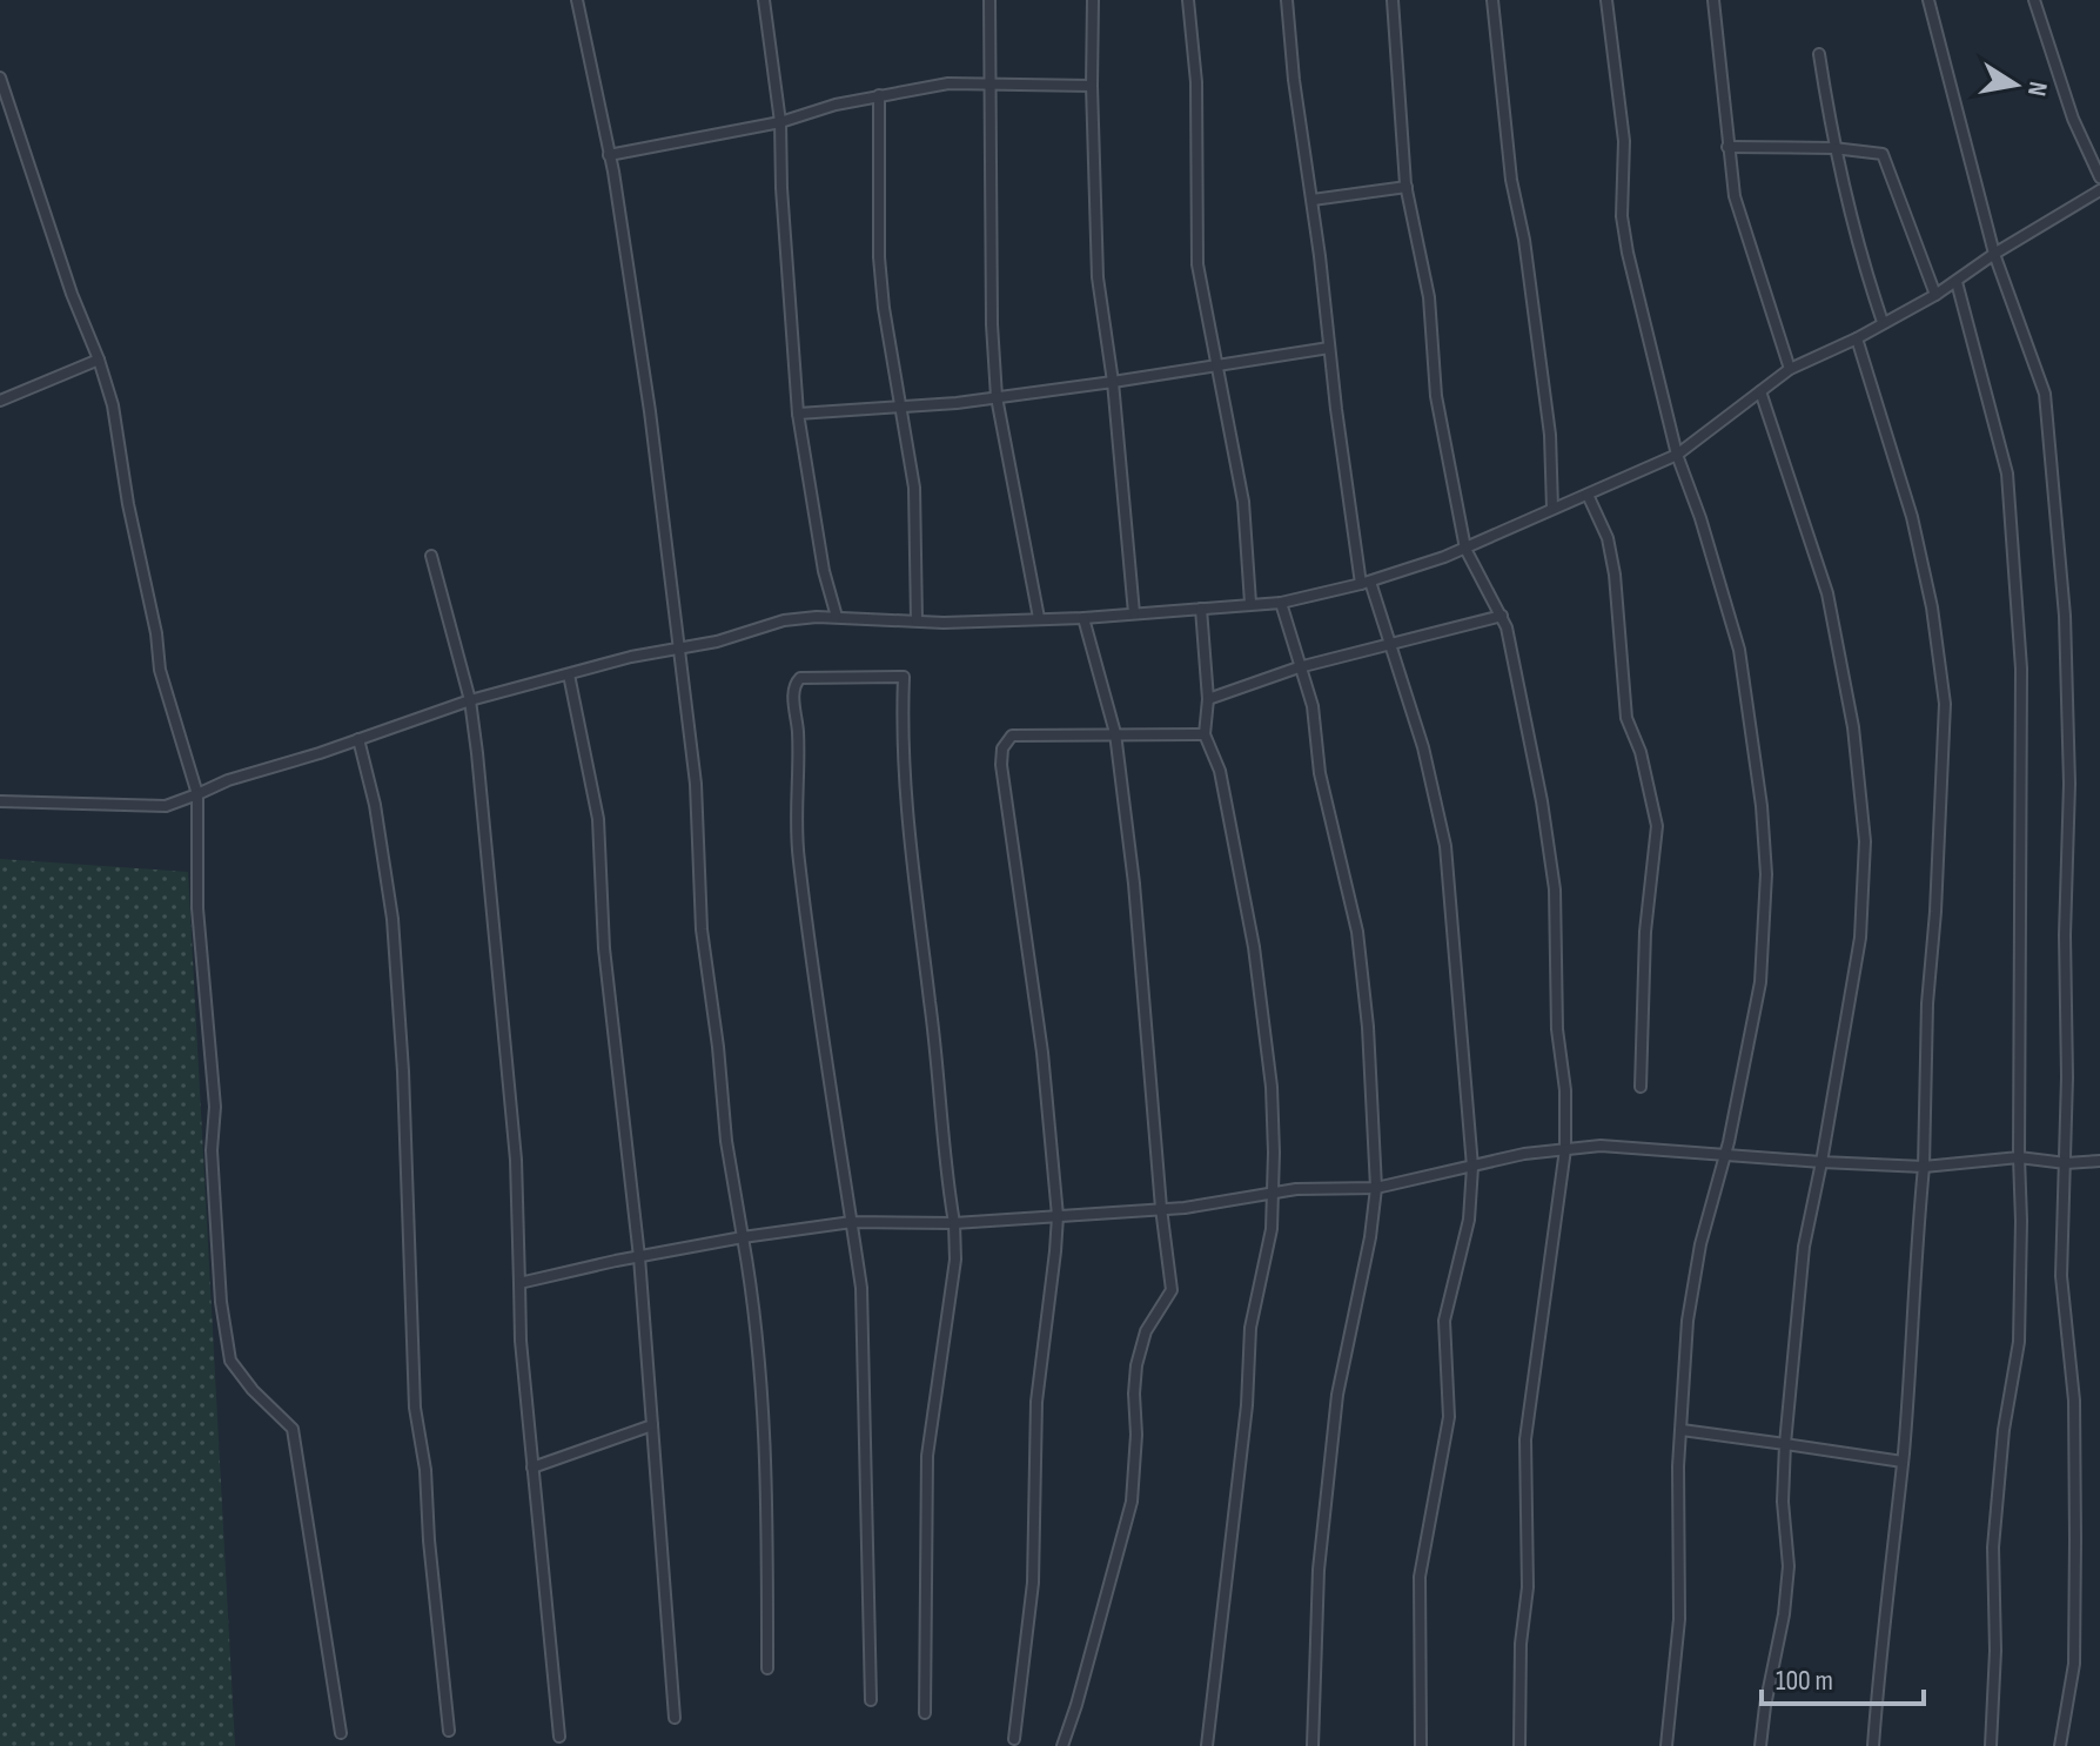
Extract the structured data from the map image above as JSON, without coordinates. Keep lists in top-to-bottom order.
{
  "scale_bar": "100 m",
  "north": "right"
}
